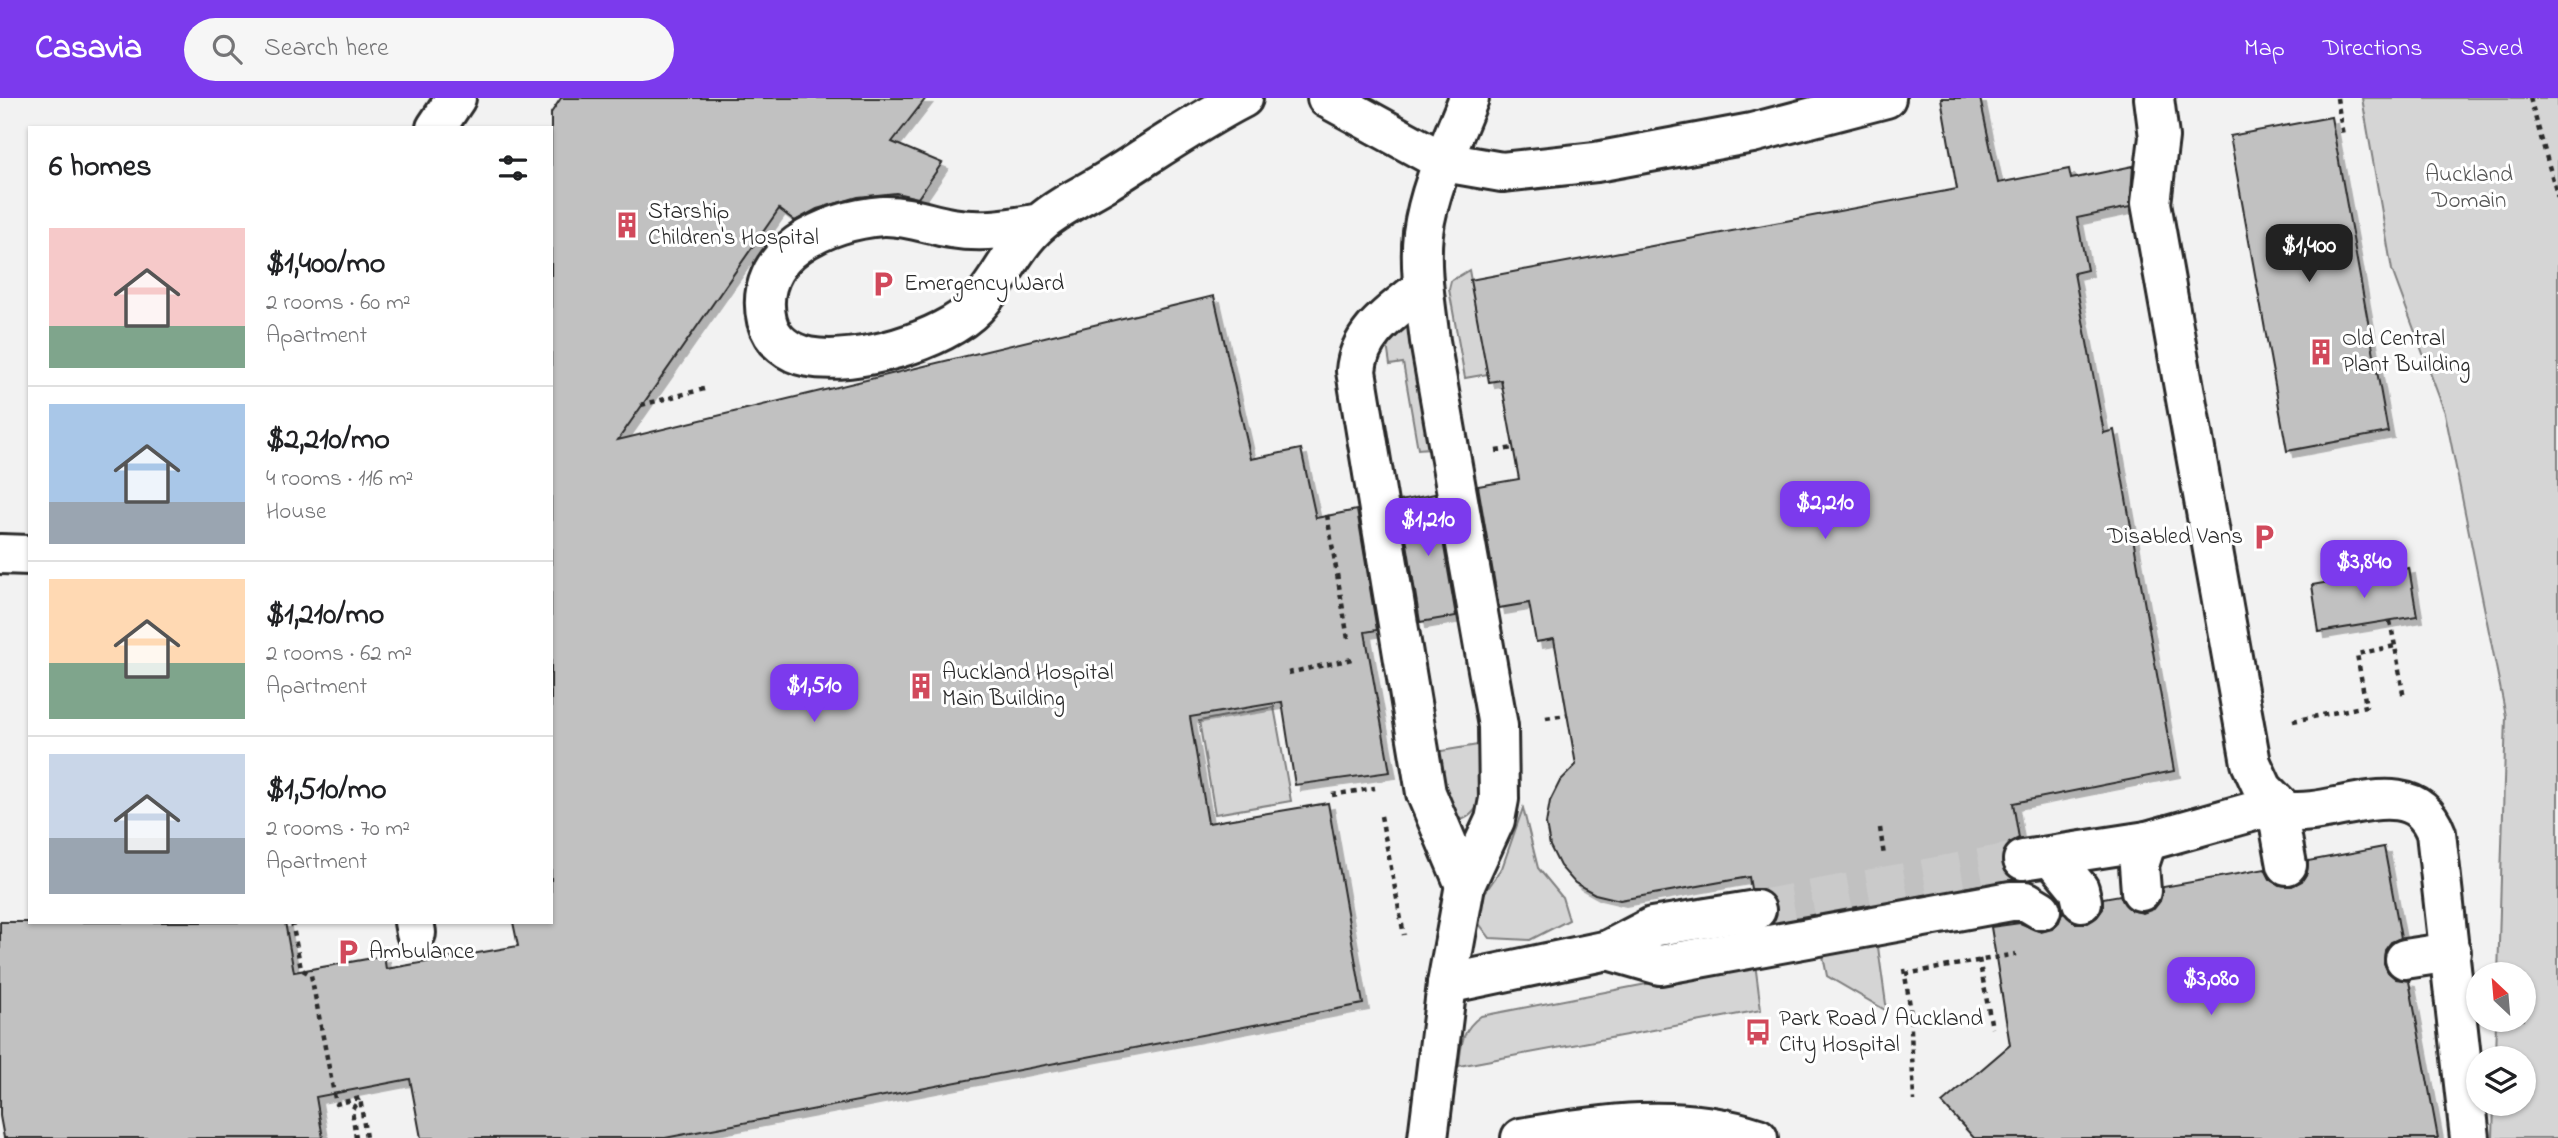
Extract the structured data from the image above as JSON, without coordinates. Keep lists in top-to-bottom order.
{
  "parks": ["Auckland Domain"],
  "places": {
    "building": ["Starship Children's Hospital", "Old Central Plant Building", "Auckland Hospital Main Building"],
    "parking": ["Emergency Ward", "Disabled Vans", "Ambulance"],
    "bus stop": ["Park Road / Auckland City Hospital"]
  },
  "north": "top left",
  "page": {
    "header": "Casavia",
    "search": "Search here",
    "nav": ["Map", "Directions", "Saved"],
    "heading": "6 homes",
    "list": [
      {
        "name": "$1,400/mo",
        "note": "2 rooms · 60 m² · Apartment"
      },
      {
        "name": "$2,210/mo",
        "note": "4 rooms · 116 m² · House"
      },
      {
        "name": "$1,210/mo",
        "note": "2 rooms · 62 m² · Apartment"
      },
      {
        "name": "$1,510/mo",
        "note": "2 rooms · 70 m² · Apartment"
      }
    ],
    "price": [
      "$1,400",
      "$2,210",
      "$1,210",
      "$3,840",
      "$1,510",
      "$3,080"
    ]
  }
}
